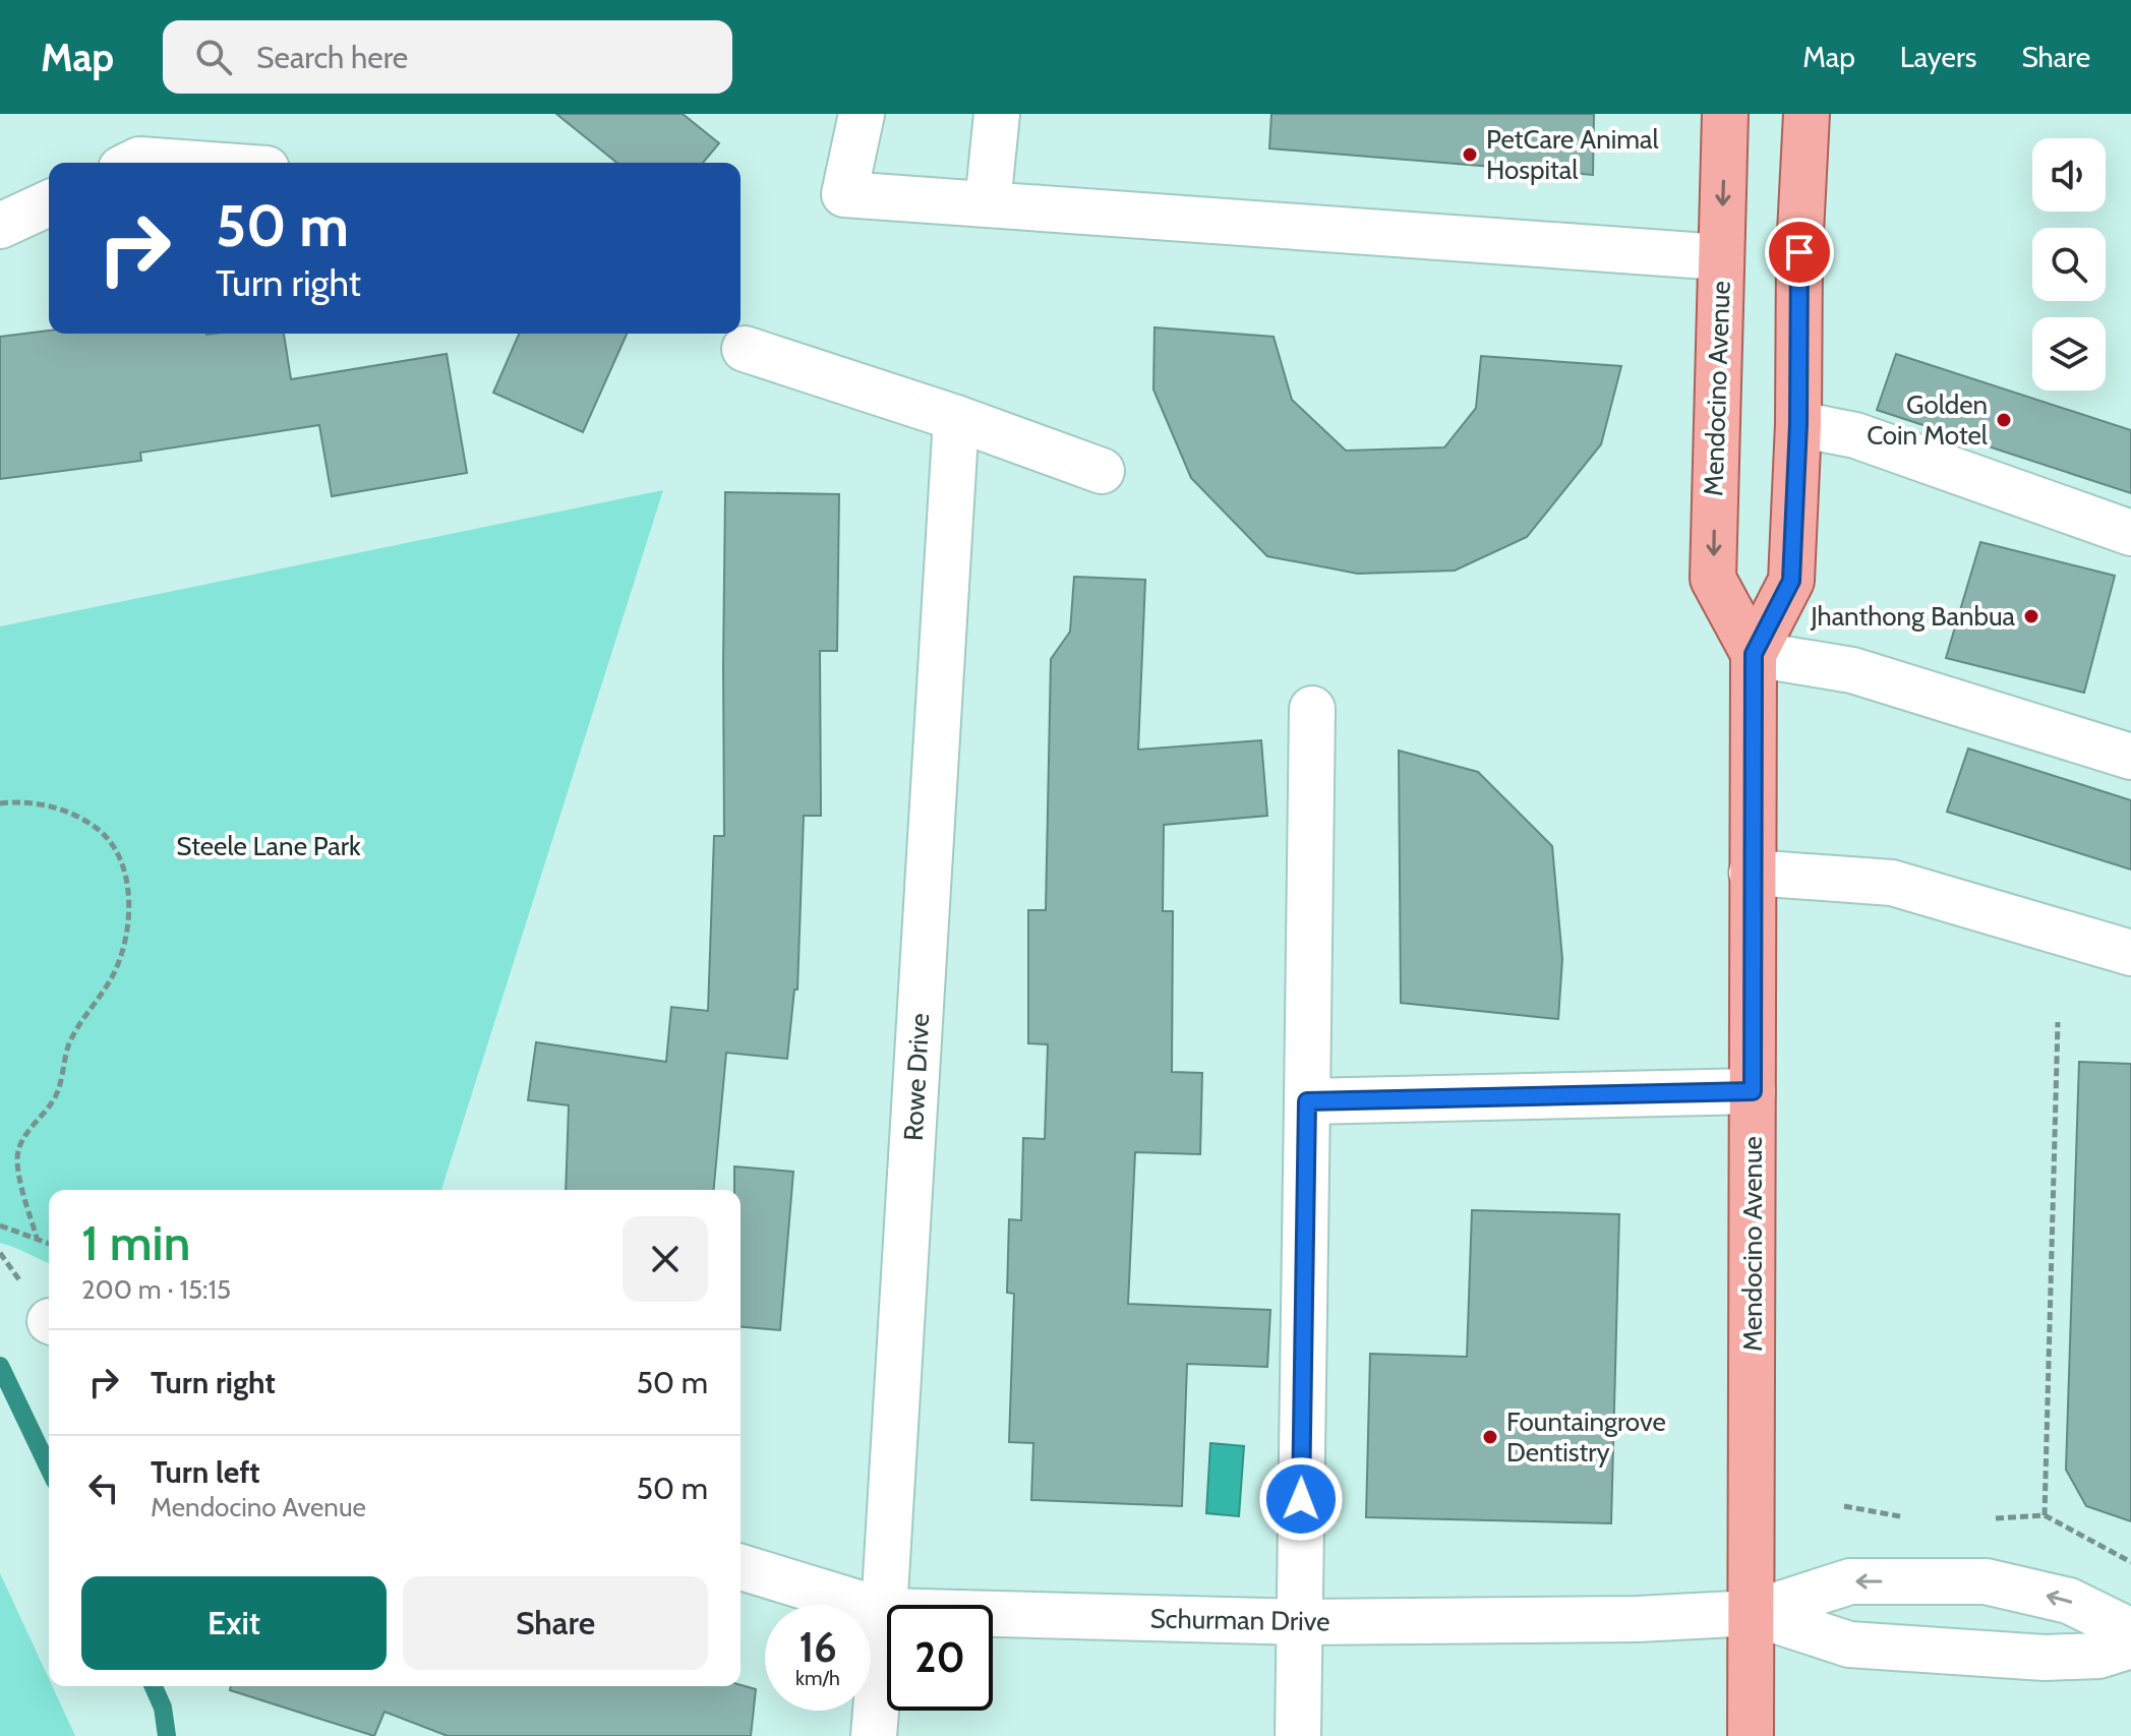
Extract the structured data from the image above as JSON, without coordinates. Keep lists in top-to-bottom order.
{
  "streets": {
    "main road": ["Mendocino Avenue"],
    "street": ["Rowe Drive", "Schurman Drive"]
  },
  "crossings": [
    ["Mendocino Avenue", "Schurman Drive"],
    ["Rowe Drive", "Schurman Drive"]
  ],
  "parks": ["Steele Lane Park"],
  "places": [
    "PetCare Animal Hospital",
    "Golden Coin Motel",
    "Jhanthong Banbua",
    "Fountaingrove Dentistry"
  ],
  "page": {
    "header": "Map",
    "search": "Search here",
    "nav": ["Map", "Layers", "Share"],
    "turn": ["50 m", "Turn right"],
    "heading": ["1 min", "200 m · 15:15"],
    "list": [
      {
        "name": "Turn right",
        "value": "50 m"
      },
      {
        "name": "Turn left",
        "note": "Mendocino Avenue",
        "value": "50 m"
      }
    ],
    "buttons": ["Exit", "Share"],
    "speed": "16 km/h",
    "limit": "20"
  }
}
